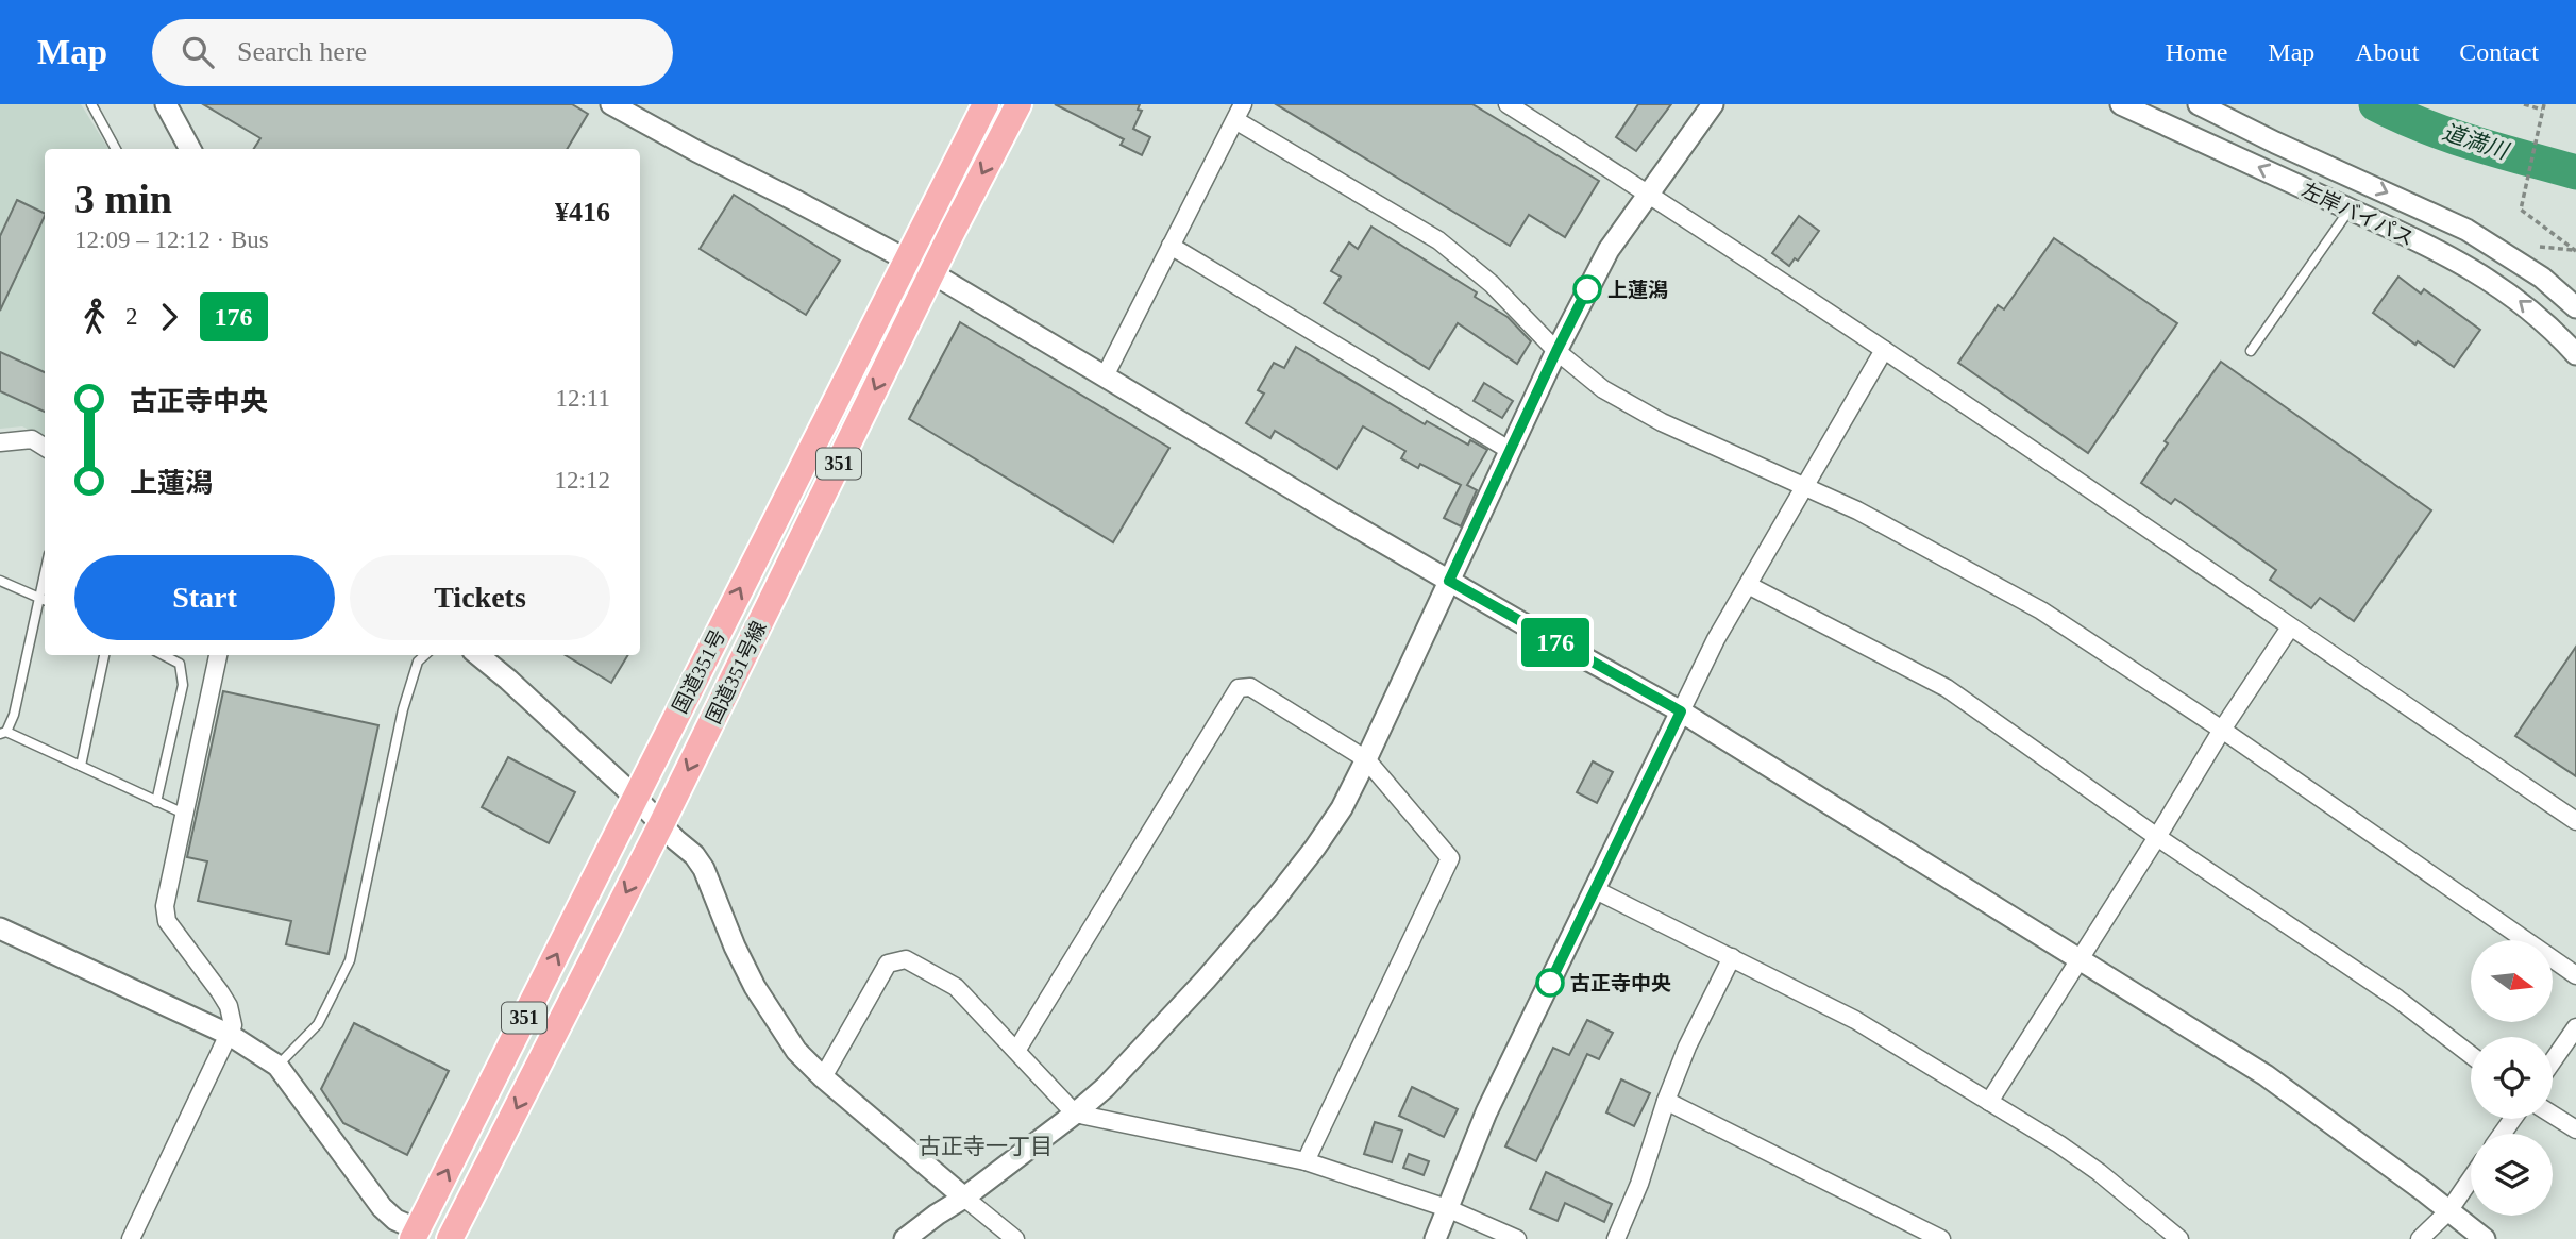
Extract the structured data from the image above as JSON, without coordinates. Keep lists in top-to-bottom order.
{
  "streets": {
    "highway": ["351", "国道351号", "国道351号線"],
    "street": ["左岸バイパス"]
  },
  "one_way": ["国道351号", "国道351号線"],
  "districts": ["古正寺一丁目"],
  "water": ["道満川"],
  "places": ["上蓮潟", "古正寺中央"],
  "lines": ["bus line 176"],
  "north": "right",
  "page": {
    "header": "Map",
    "search": "Search here",
    "nav": [
      "Home",
      "Map",
      "About",
      "Contact"
    ],
    "on_map": "176",
    "heading": ["3 min", "12:09 – 12:12 · Bus", "¥416"],
    "legs": ["2", "176"],
    "list": [
      {
        "name": "古正寺中央",
        "value": "12:11"
      },
      {
        "name": "上蓮潟",
        "value": "12:12"
      }
    ],
    "buttons": ["Start", "Tickets"]
  }
}
